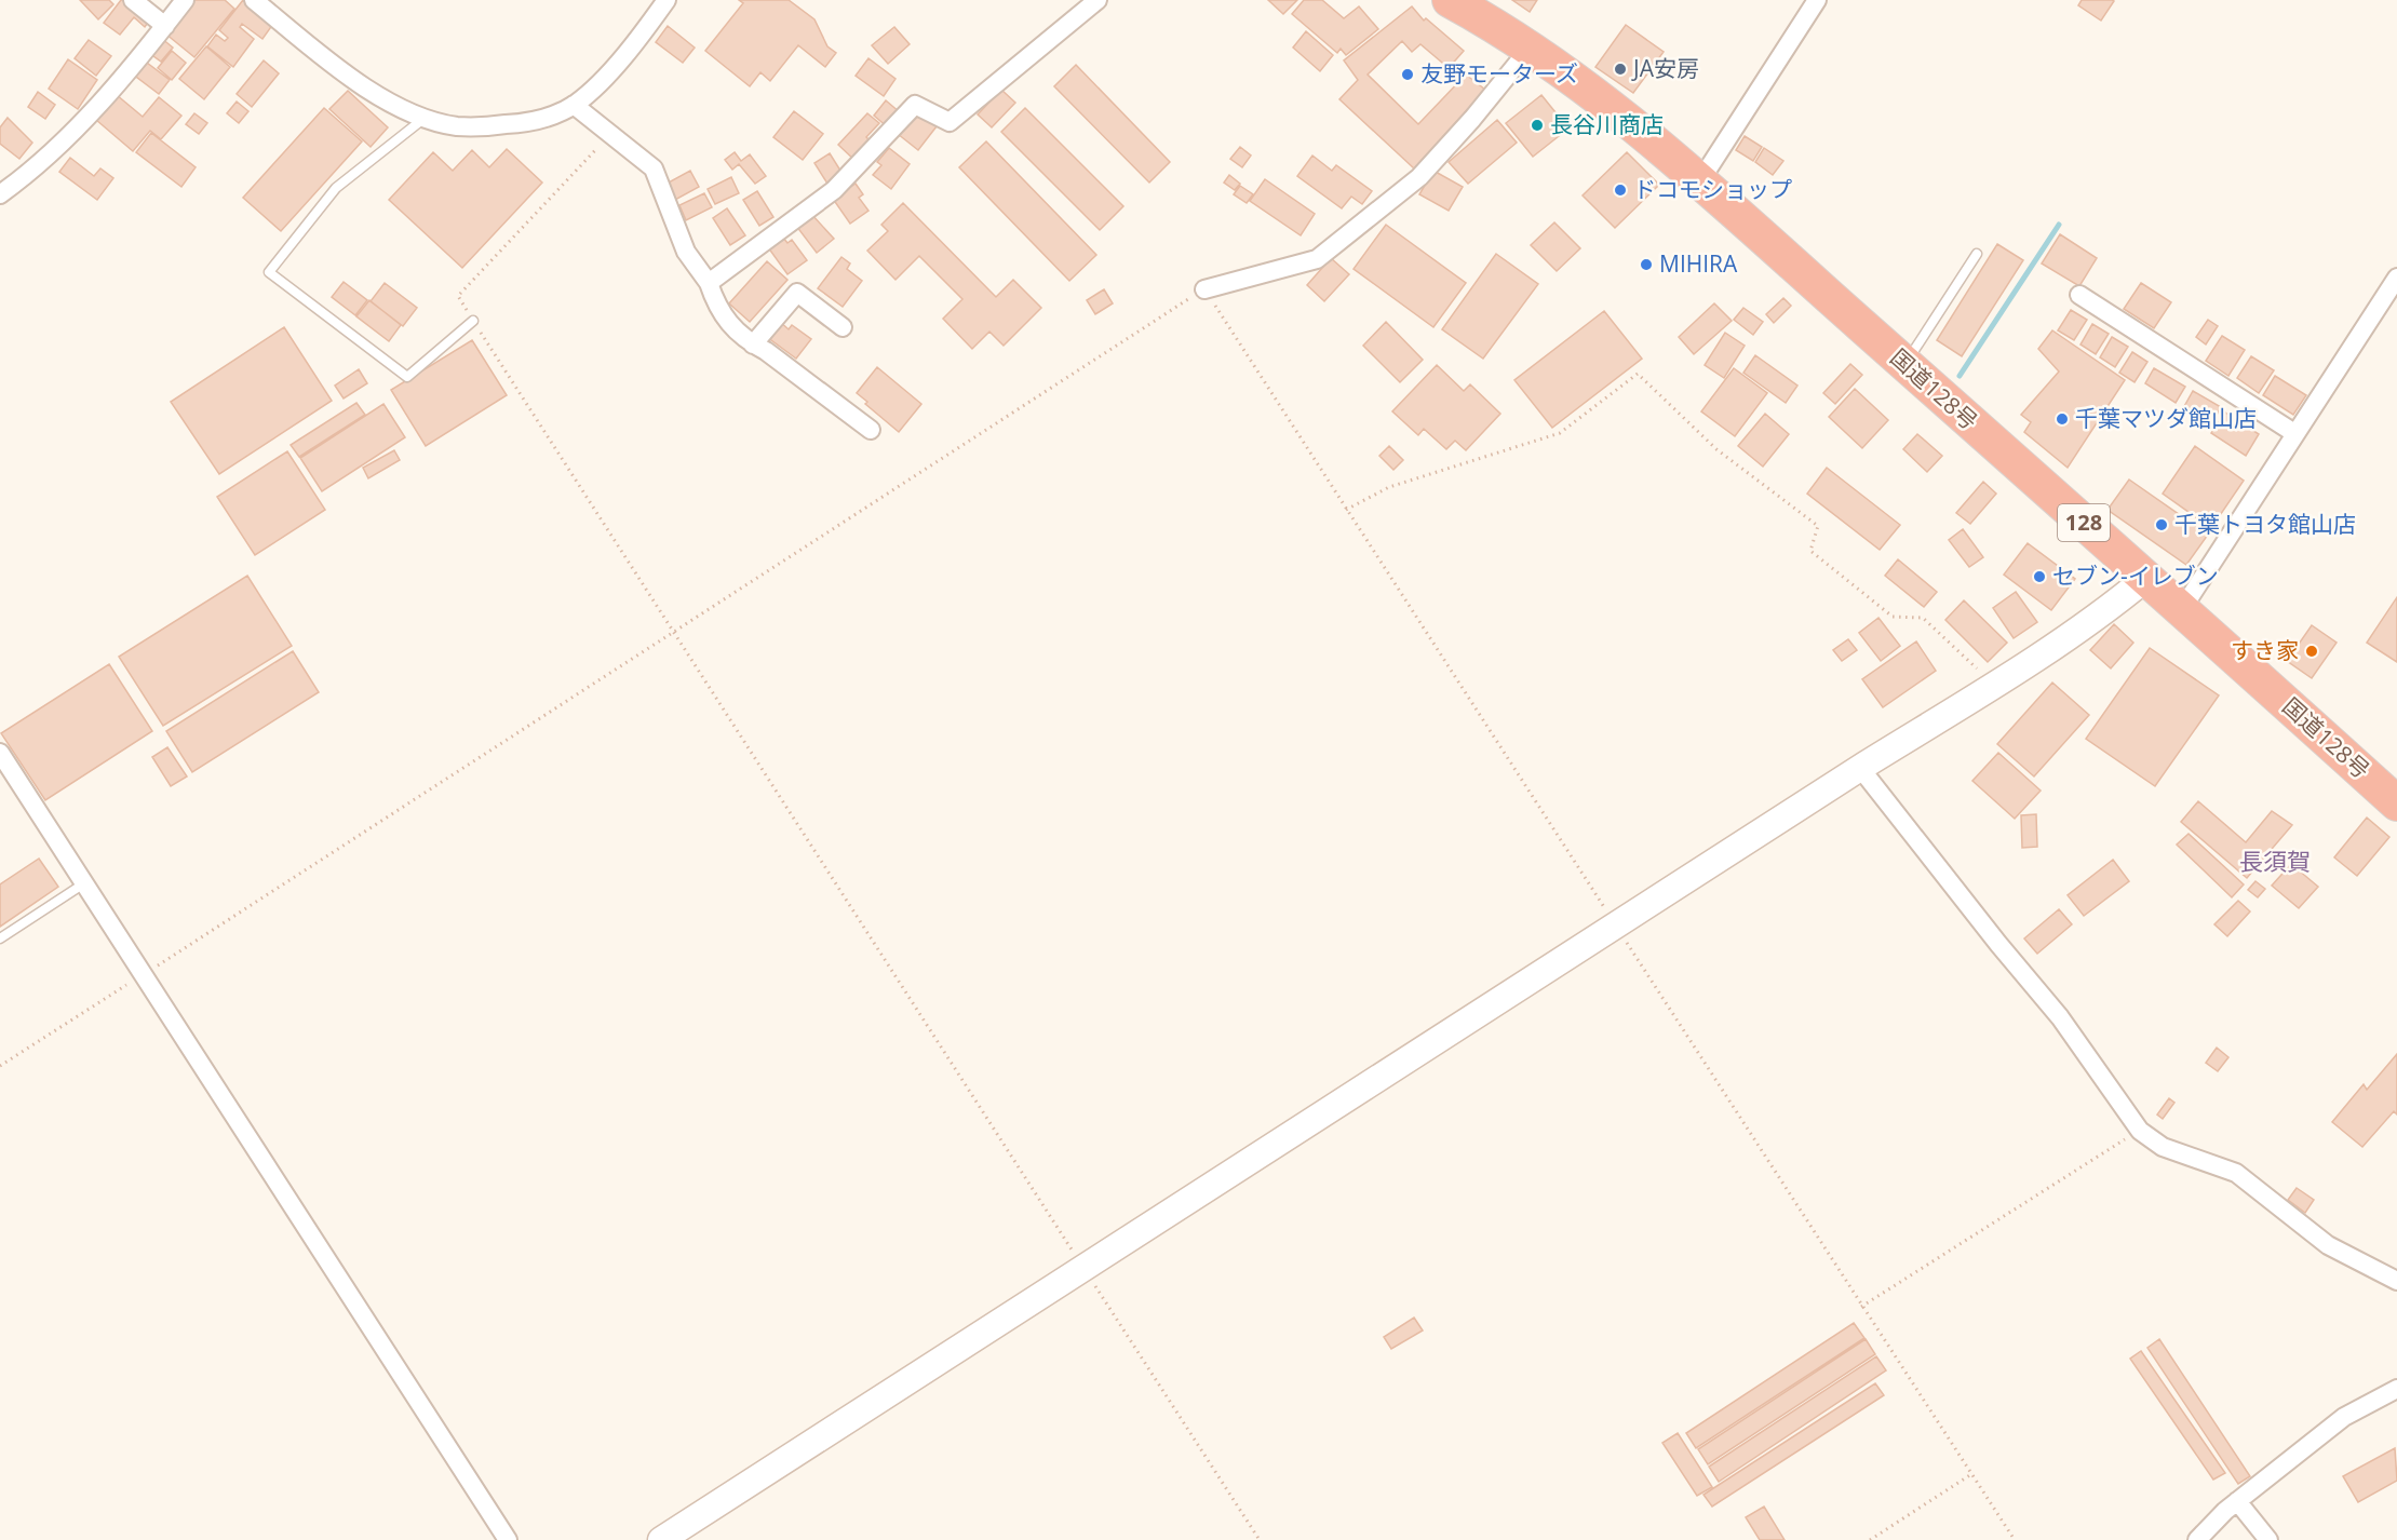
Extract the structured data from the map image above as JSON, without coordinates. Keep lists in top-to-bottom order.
{
  "streets": {
    "highway": ["国道128号", "128"]
  },
  "districts": ["長須賀"],
  "places": [
    "JA安房",
    "友野モーターズ",
    "長谷川商店",
    "ドコモショップ",
    "MIHIRA",
    "千葉マツダ館山店",
    "千葉トヨタ館山店",
    "セブン-イレブン",
    "すき家"
  ]
}
